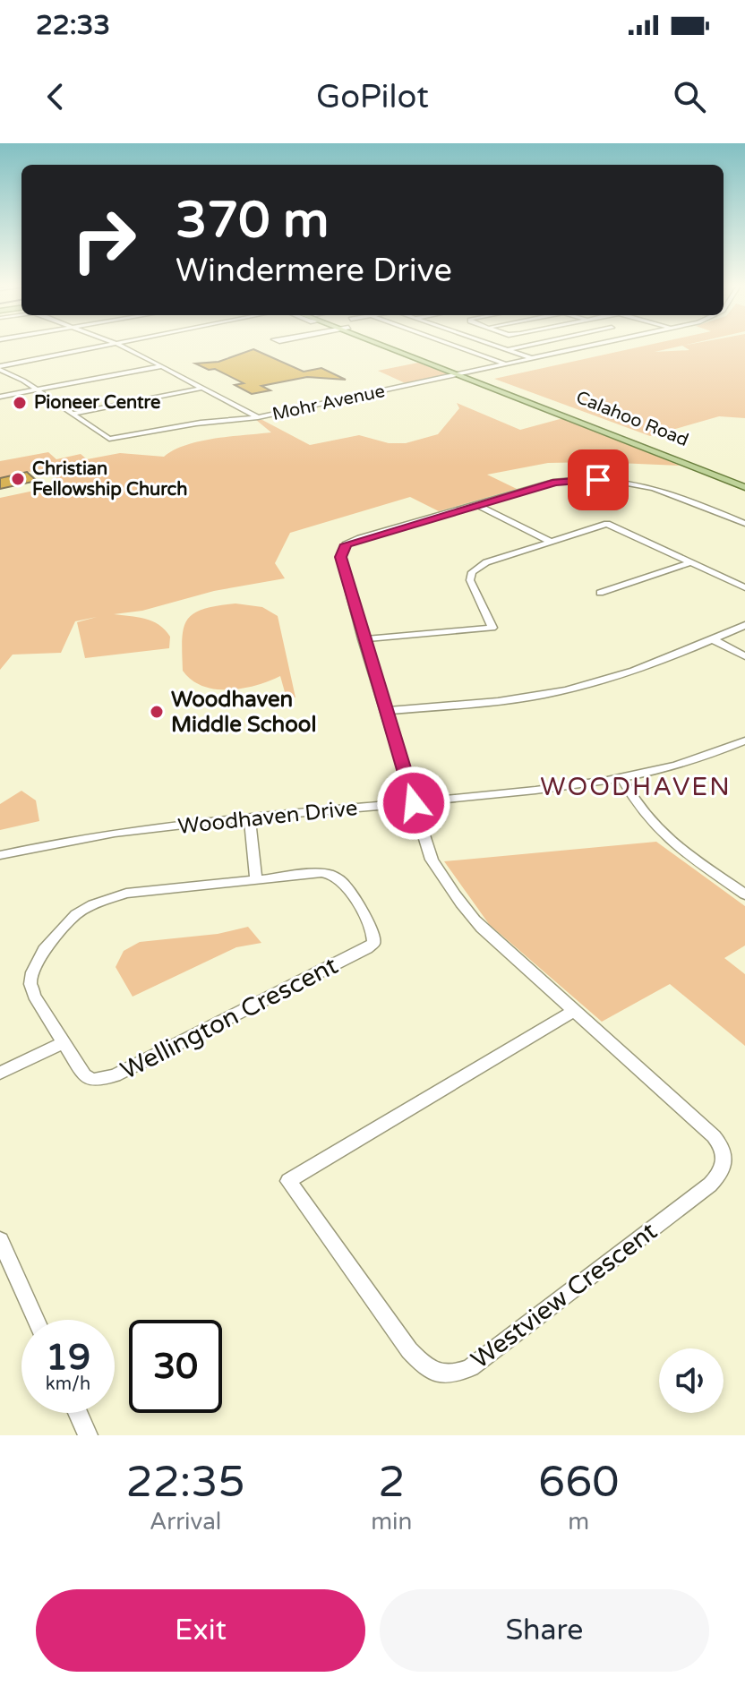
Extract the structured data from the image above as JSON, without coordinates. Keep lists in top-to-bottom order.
{
  "streets": {
    "main road": ["Calahoo Road"],
    "street": [
      "Mohr Avenue",
      "Woodhaven Drive",
      "Wellington Crescent",
      "Westview Crescent"
    ]
  },
  "crossings": [
    ["Mohr Avenue", "Calahoo Road"],
    ["Woodhaven Drive", "Westview Crescent"]
  ],
  "districts": ["WOODHAVEN"],
  "places": ["Pioneer Centre", "Christian Fellowship Church", "Woodhaven Middle School"],
  "page": {
    "status": "22:33",
    "header": "GoPilot",
    "turn": ["370 m", "Windermere Drive"],
    "speed": "19 km/h",
    "limit": "30",
    "eta": [
      "22:35",
      "Arrival",
      "2",
      "min",
      "660",
      "m"
    ],
    "buttons": ["Exit", "Share"]
  }
}
